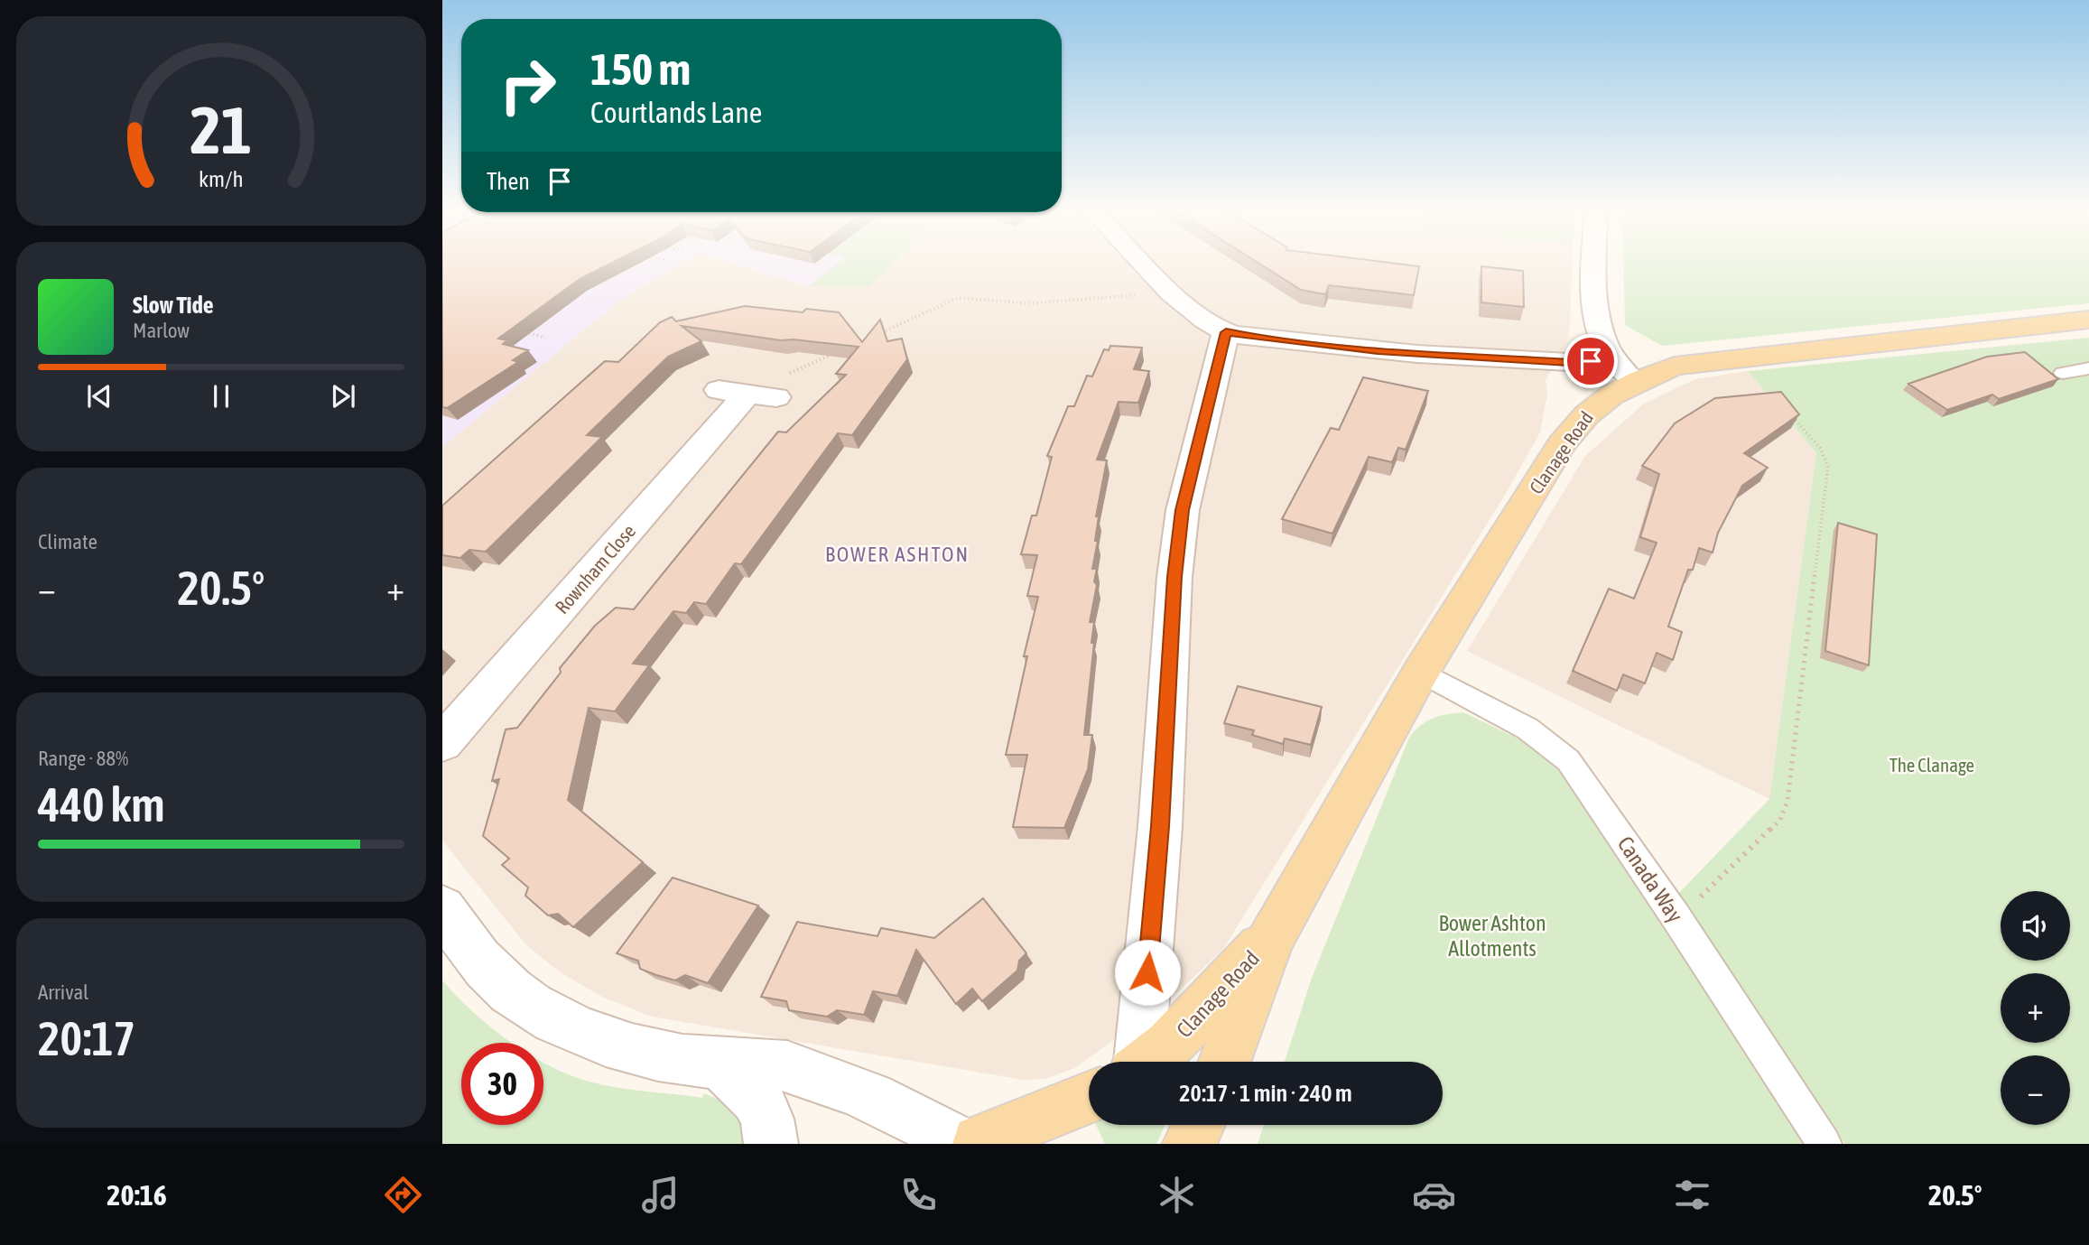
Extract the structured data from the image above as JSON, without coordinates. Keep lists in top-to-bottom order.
{
  "streets": {
    "main road": ["Clanage Road"],
    "street": ["Rownham Close"],
    "lane": ["Canada Way"]
  },
  "crossings": [
    ["Clanage Road", "Canada Way"]
  ],
  "districts": ["BOWER ASHTON"],
  "parks": ["The Clanage", "Bower Ashton Allotments"],
  "page": {
    "turn": ["150 m", "Courtlands Lane"],
    "then": "Then",
    "song": ["Slow Tide", "Marlow"],
    "tile": [
      "Climate",
      ["Range · 88%", "440 km"],
      ["Arrival", "20:17"]
    ],
    "heat": ["−", "20.5°", "+"],
    "map_buttons": ["+", "−"],
    "limit": "30",
    "trip": "20:17 · 1 min · 240 m",
    "tabs": ["20:16", "20.5°"],
    "gauge": ["21", "km/h"]
  }
}
